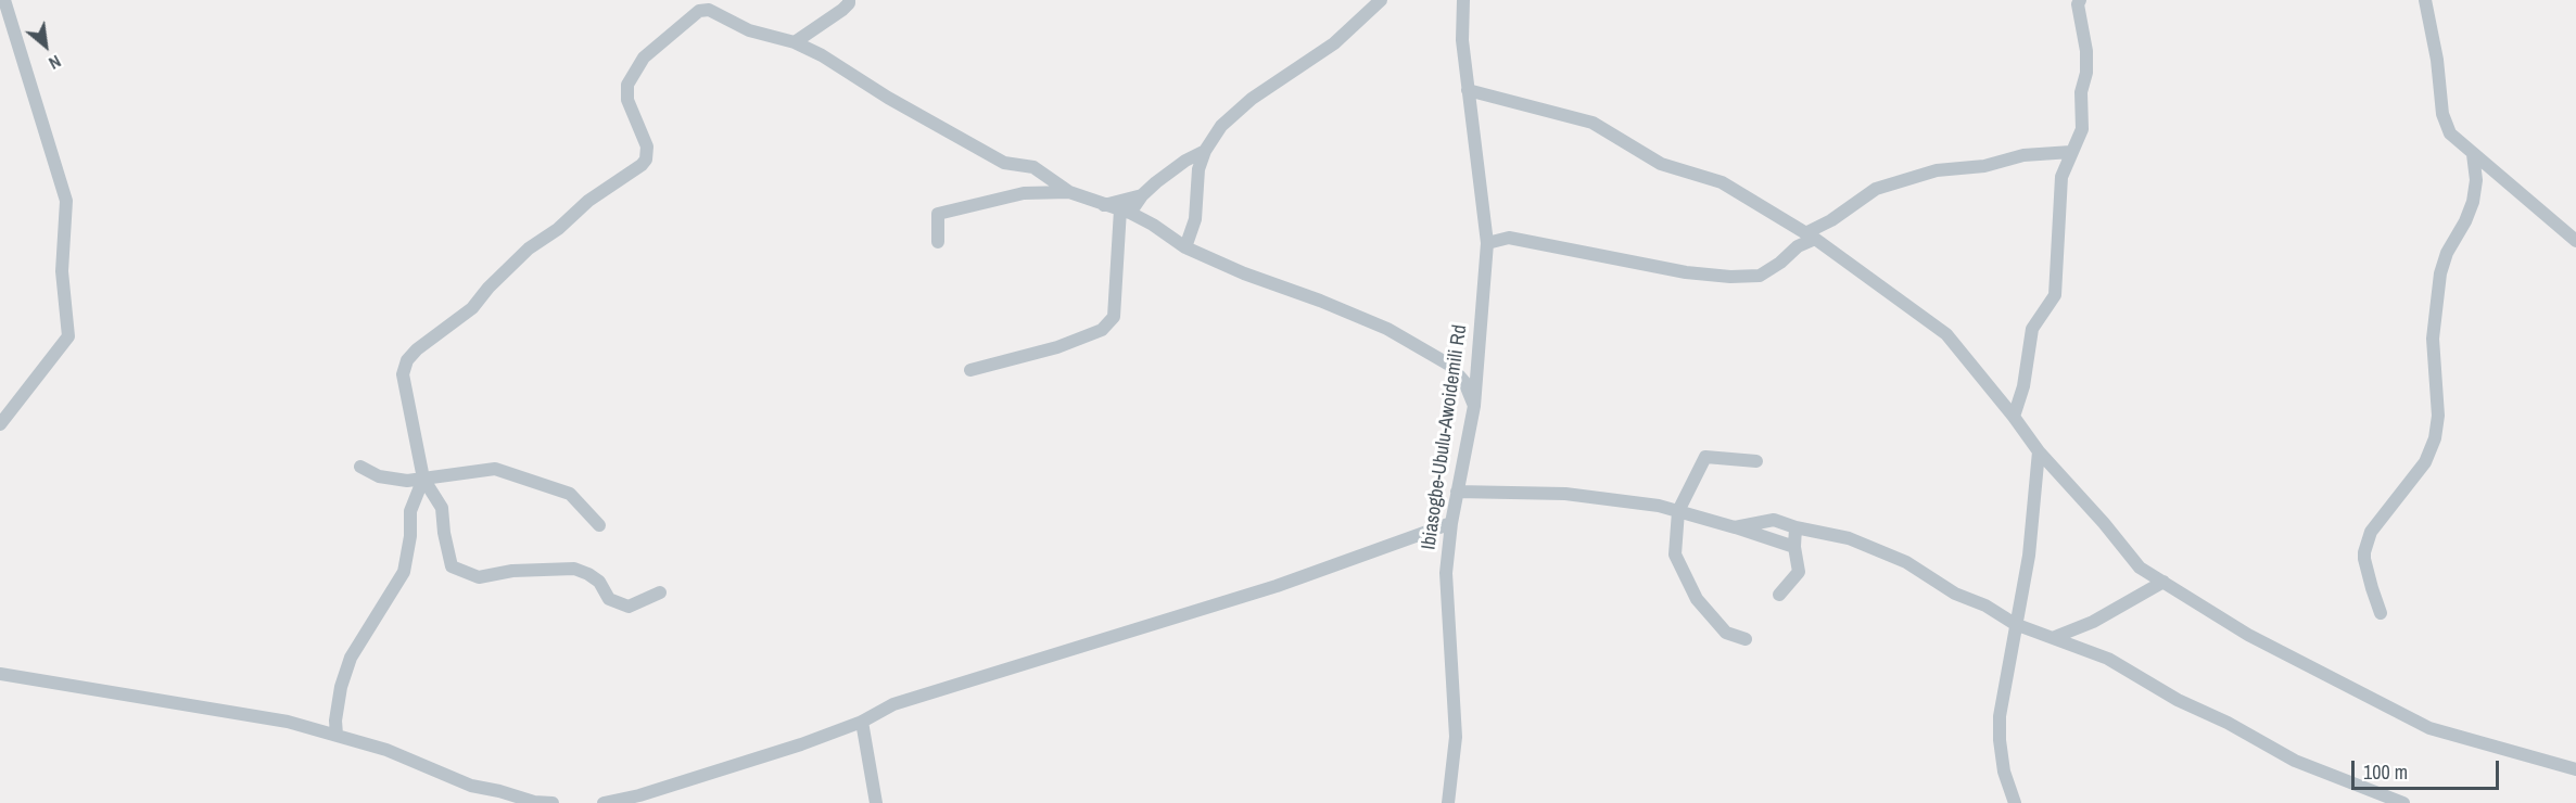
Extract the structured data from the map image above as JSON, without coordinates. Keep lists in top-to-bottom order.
{
  "streets": {
    "street": ["Ibiasogbe-Ubulu-Awoidemili Rd"]
  },
  "scale_bar": "100 m",
  "north": "bottom right"
}
